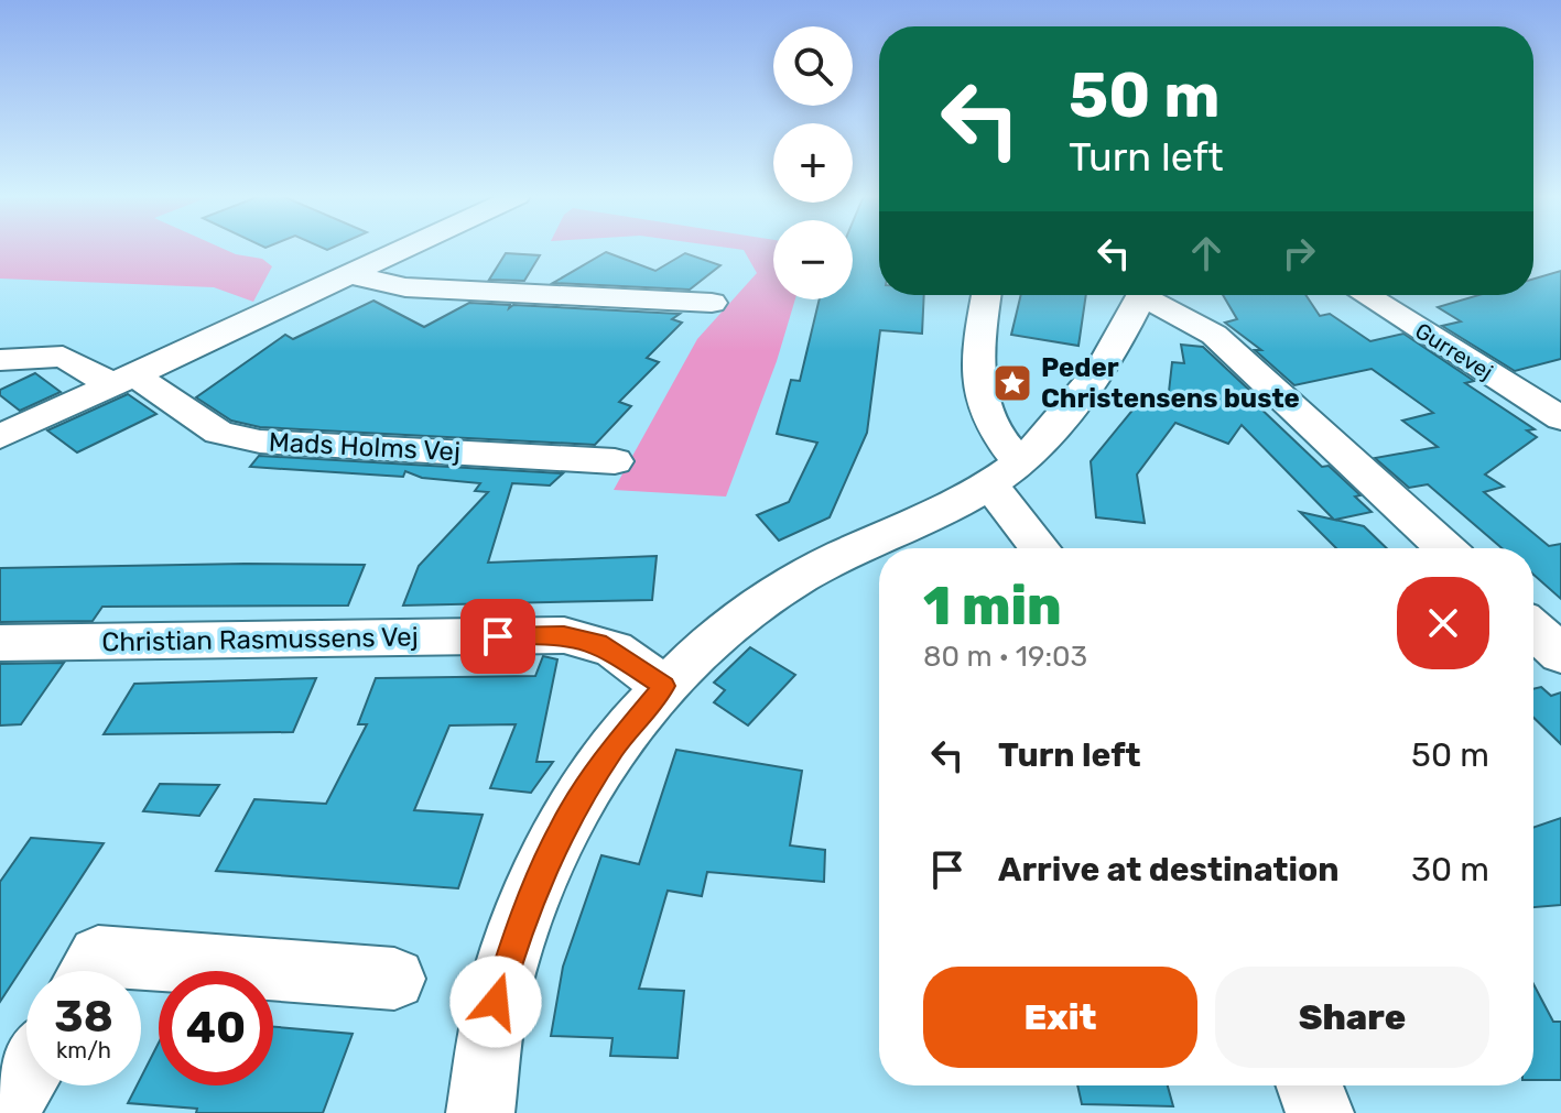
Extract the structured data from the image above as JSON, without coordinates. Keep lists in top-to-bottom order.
{
  "streets": {
    "street": ["Gurrevej", "Mads Holms Vej", "Christian Rasmussens Vej"]
  },
  "places": {
    "place": ["Peder Christensens buste"]
  },
  "page": {
    "map_buttons": ["+", "−"],
    "turn": ["50 m", "Turn left"],
    "heading": ["1 min", "80 m · 19:03"],
    "list": [
      {
        "name": "Turn left",
        "value": "50 m"
      },
      {
        "name": "Arrive at destination",
        "value": "30 m"
      }
    ],
    "buttons": ["Exit", "Share"],
    "speed": "38 km/h",
    "limit": "40"
  }
}
